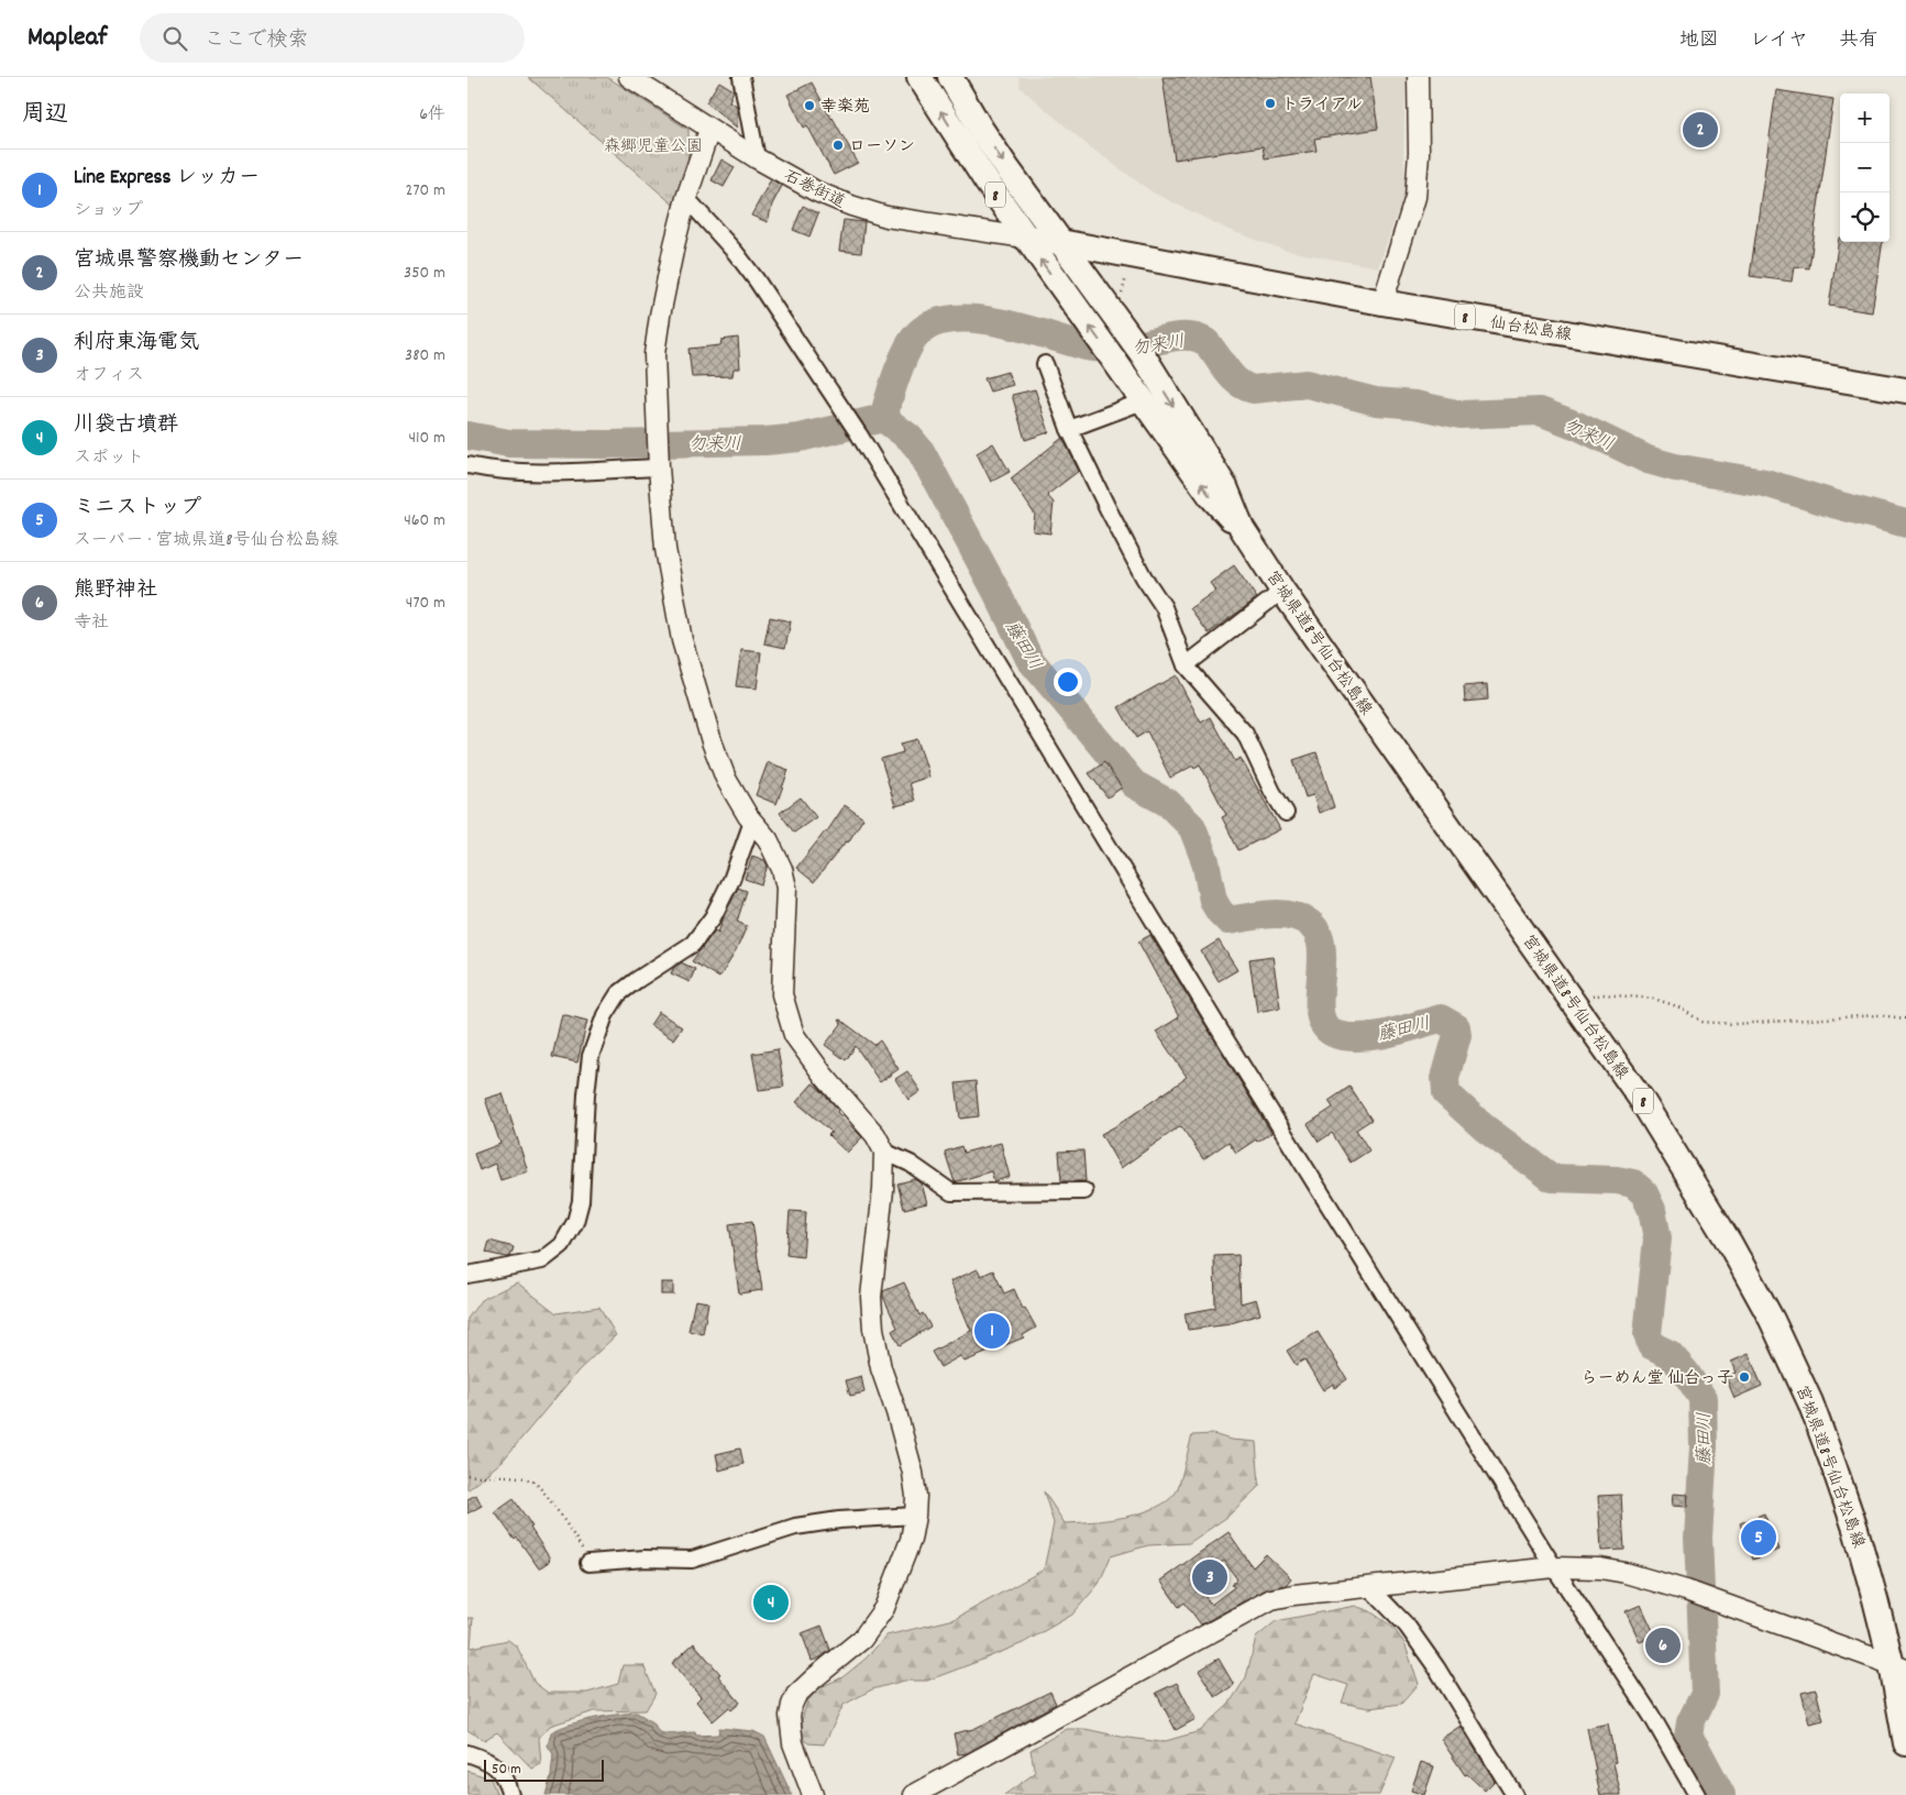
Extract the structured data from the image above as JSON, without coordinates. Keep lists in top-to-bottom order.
{
  "streets": {
    "main road": ["8", "仙台松島線", "宮城県道8号仙台松島線"],
    "street": ["石巻街道"]
  },
  "crossings": [
    ["石巻街道", "8"],
    ["石巻街道", "仙台松島線"],
    ["石巻街道", "宮城県道8号仙台松島線"],
    ["8", "仙台松島線"],
    ["8", "宮城県道8号仙台松島線"],
    ["仙台松島線", "宮城県道8号仙台松島線"]
  ],
  "water": ["勿来川", "藤田川"],
  "parks": ["森郷児童公園"],
  "places": [
    "トライアル",
    "幸楽苑",
    "ローソン",
    "らーめん堂 仙台っ子"
  ],
  "scale_bar": "50 m",
  "page": {
    "header": "Mapleaf",
    "search": "ここで検索",
    "nav": ["地図", "レイヤ", "共有"],
    "heading": ["周辺", "6件"],
    "map_buttons": ["+", "−"],
    "pins": [
      "2",
      "1",
      "5",
      "3",
      "4",
      "6"
    ],
    "list": [
      {
        "mark": "1",
        "name": "Line Express レッカー",
        "note": "ショップ",
        "value": "270 m"
      },
      {
        "mark": "2",
        "name": "宮城県警察機動センター",
        "note": "公共施設",
        "value": "350 m"
      },
      {
        "mark": "3",
        "name": "利府東海電気",
        "note": "オフィス",
        "value": "380 m"
      },
      {
        "mark": "4",
        "name": "川袋古墳群",
        "note": "スポット",
        "value": "410 m"
      },
      {
        "mark": "5",
        "name": "ミニストップ",
        "note": "スーパー · 宮城県道8号仙台松島線",
        "value": "460 m"
      },
      {
        "mark": "6",
        "name": "熊野神社",
        "note": "寺社",
        "value": "470 m"
      }
    ],
    "scale": "50 m"
  }
}
